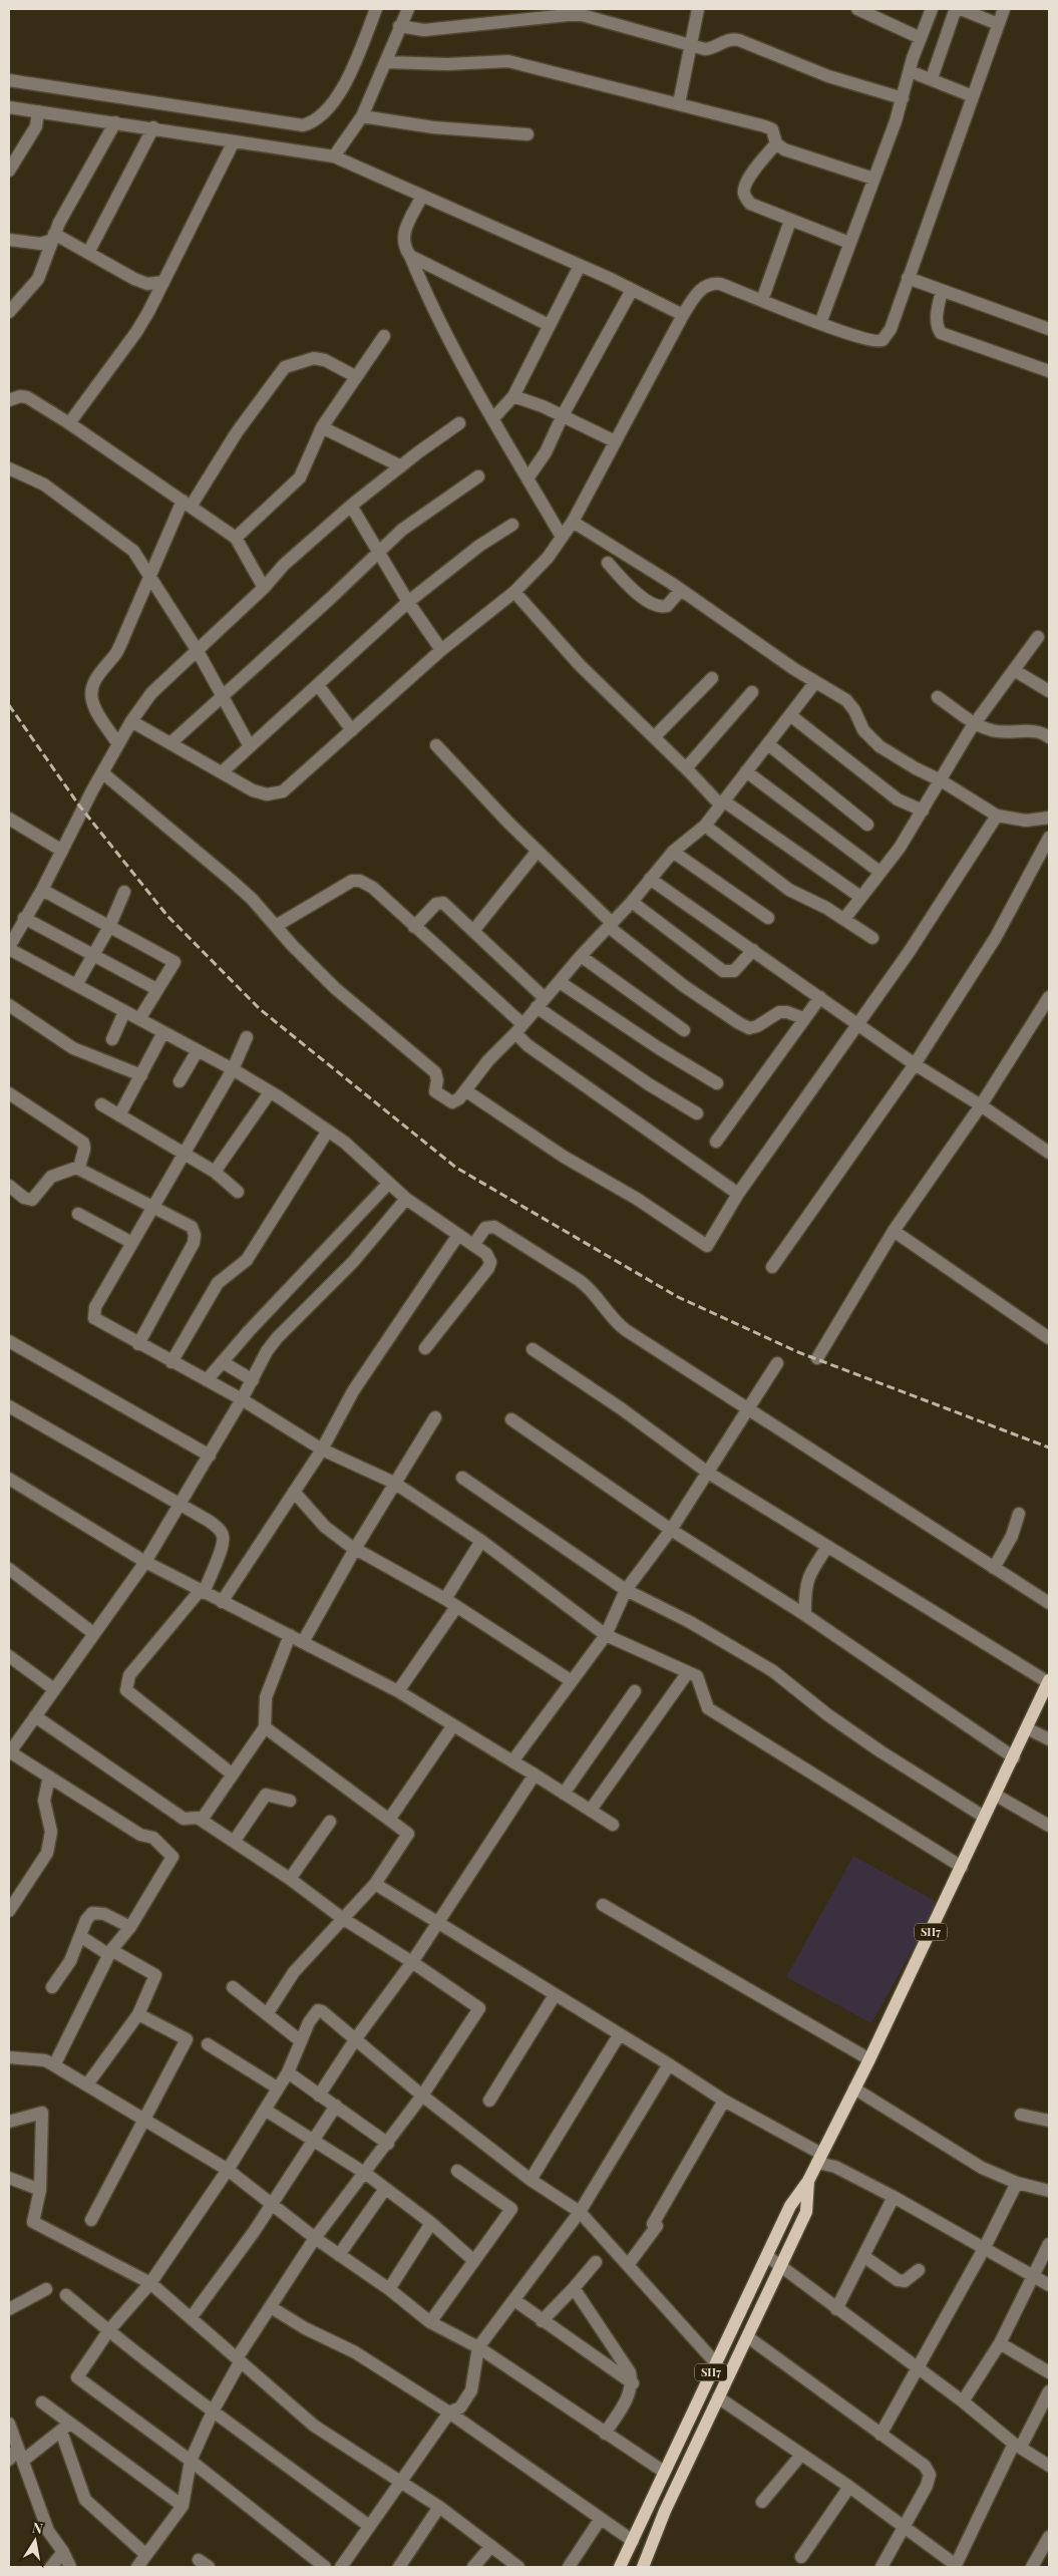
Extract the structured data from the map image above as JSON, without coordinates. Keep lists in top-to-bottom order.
{
  "streets": {
    "main road": ["SH7"]
  },
  "north": "top"
}
